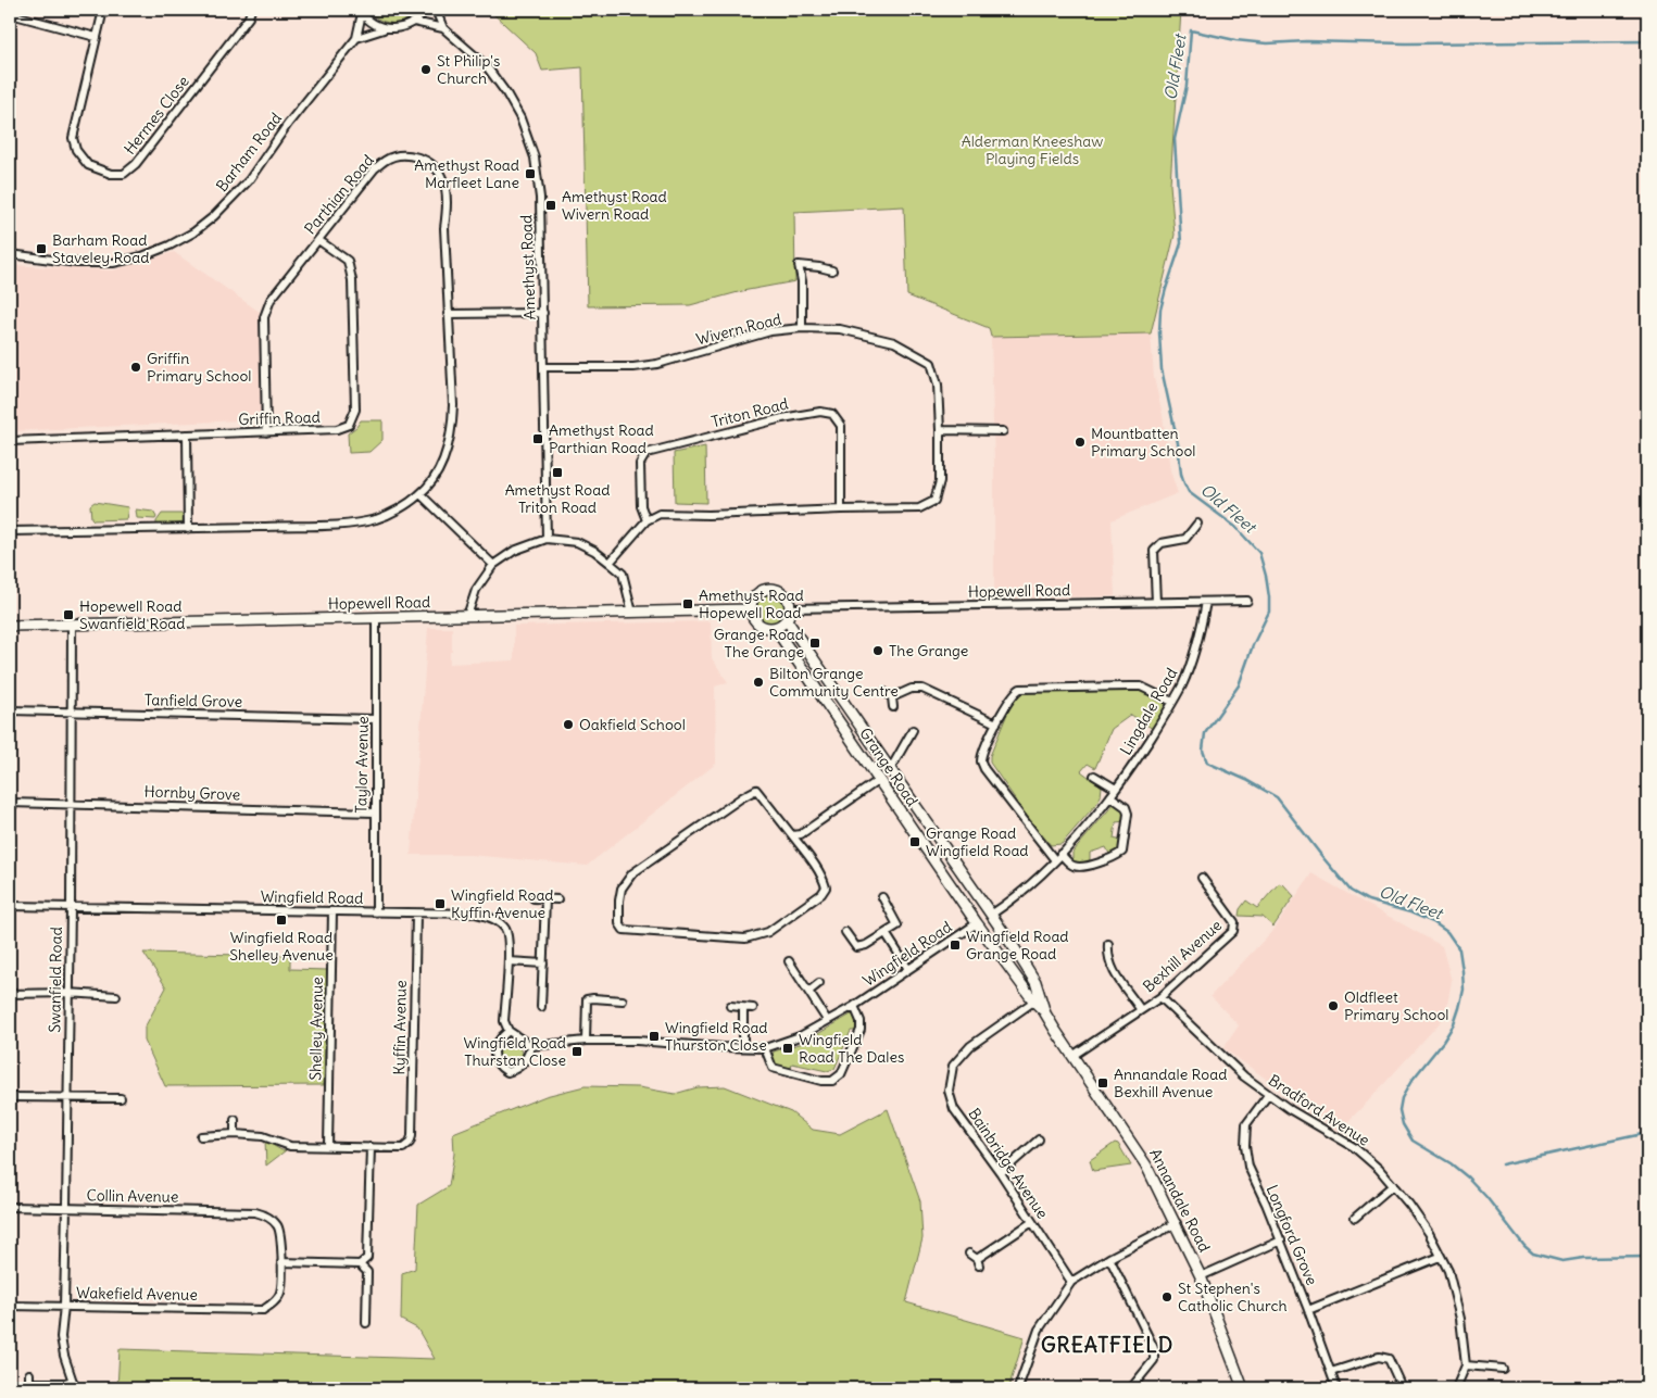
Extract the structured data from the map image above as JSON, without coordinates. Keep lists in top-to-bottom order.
{
  "streets": {
    "street": [
      "Hermes Close",
      "Barham Road",
      "Parthian Road",
      "Amethyst Road",
      "Wivern Road",
      "Triton Road",
      "Griffin Road",
      "Hopewell Road",
      "Tanfield Grove",
      "Lingdale Road",
      "Taylor Avenue",
      "Grange Road",
      "Hornby Grove",
      "Wingfield Road",
      "Bexhill Avenue",
      "Swanfield Road",
      "Kyffin Avenue",
      "Shelley Avenue",
      "Bradford Avenue",
      "Bainbridge Avenue",
      "Collin Avenue",
      "Annandale Road",
      "Longford Grove",
      "Wakefield Avenue"
    ]
  },
  "crossings": [
    ["Parthian Road", "Griffin Road"],
    ["Amethyst Road", "Wivern Road"],
    ["Wivern Road", "Triton Road"],
    ["Hopewell Road", "Lingdale Road"],
    ["Hopewell Road", "Taylor Avenue"],
    ["Hopewell Road", "Grange Road"],
    ["Hopewell Road", "Swanfield Road"],
    ["Tanfield Grove", "Taylor Avenue"],
    ["Tanfield Grove", "Swanfield Road"],
    ["Lingdale Road", "Grange Road"],
    ["Lingdale Road", "Annandale Road"],
    ["Taylor Avenue", "Hornby Grove"],
    ["Taylor Avenue", "Wingfield Road"],
    ["Grange Road", "Wingfield Road"],
    ["Grange Road", "Annandale Road"],
    ["Hornby Grove", "Swanfield Road"],
    ["Wingfield Road", "Swanfield Road"],
    ["Wingfield Road", "Kyffin Avenue"],
    ["Wingfield Road", "Shelley Avenue"],
    ["Wingfield Road", "Annandale Road"],
    ["Bexhill Avenue", "Bradford Avenue"],
    ["Bexhill Avenue", "Annandale Road"],
    ["Swanfield Road", "Collin Avenue"],
    ["Swanfield Road", "Wakefield Avenue"],
    ["Bradford Avenue", "Longford Grove"],
    ["Bainbridge Avenue", "Annandale Road"],
    ["Collin Avenue", "Wakefield Avenue"]
  ],
  "districts": ["GREATFIELD"],
  "water": ["Old Fleet"],
  "parks": ["Alderman Kneeshaw Playing Fields"],
  "places": {
    "other": [
      "St Philip's Church",
      "Griffin Primary School",
      "Mountbatten Primary School",
      "The Grange",
      "Bilton Grange Community Centre",
      "Oakfield School",
      "Oldfleet Primary School",
      "St Stephen's Catholic Church"
    ],
    "transit": [
      "Amethyst Road Marfleet Lane",
      "Amethyst Road Wivern Road",
      "Barham Road Staveley Road",
      "Amethyst Road Parthian Road",
      "Amethyst Road Triton Road",
      "Amethyst Road Hopewell Road",
      "Hopewell Road Swanfield Road",
      "Grange Road The Grange",
      "Grange Road Wingfield Road",
      "Wingfield Road Kyffin Avenue",
      "Wingfield Road Shelley Avenue",
      "Wingfield Road Grange Road",
      "Wingfield Road Thurston Close",
      "Wingfield Road The Dales",
      "Wingfield Road Thurstan Close",
      "Annandale Road Bexhill Avenue"
    ]
  }
}
